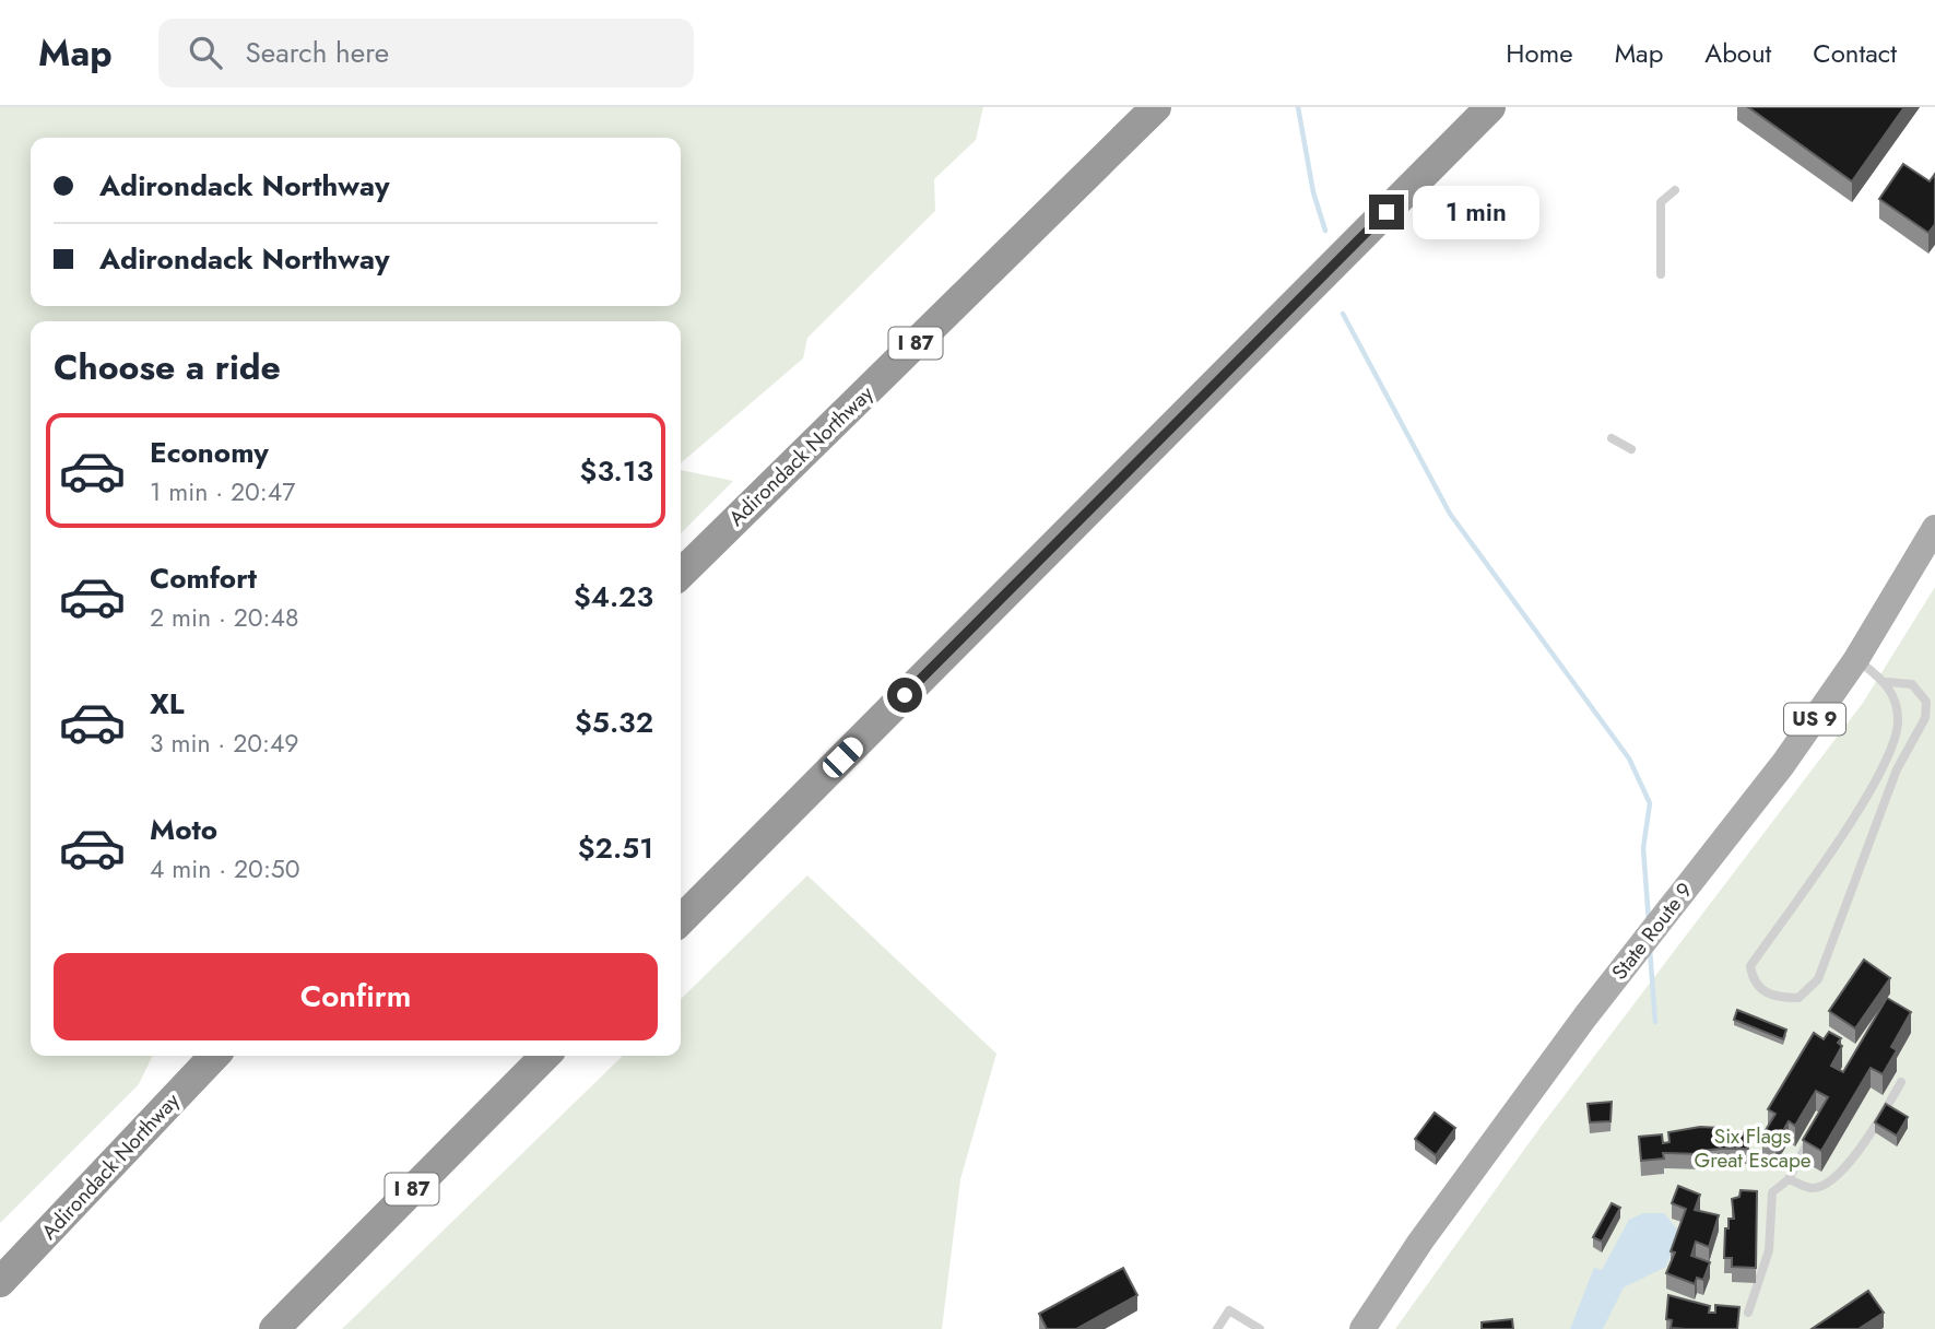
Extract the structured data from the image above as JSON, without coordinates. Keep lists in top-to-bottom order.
{
  "streets": {
    "highway": ["I 87", "Adirondack Northway"],
    "main road": ["US 9", "State Route 9"]
  },
  "parks": ["Six Flags Great Escape"],
  "page": {
    "header": "Map",
    "search": "Search here",
    "nav": [
      "Home",
      "Map",
      "About",
      "Contact"
    ],
    "banner": ["Adirondack Northway", "Adirondack Northway"],
    "bubble": "1 min",
    "heading": "Choose a ride",
    "list": [
      {
        "name": "Economy",
        "note": "1 min · 20:47",
        "value": "$3.13"
      },
      {
        "name": "Comfort",
        "note": "2 min · 20:48",
        "value": "$4.23"
      },
      {
        "name": "XL",
        "note": "3 min · 20:49",
        "value": "$5.32"
      },
      {
        "name": "Moto",
        "note": "4 min · 20:50",
        "value": "$2.51"
      }
    ],
    "buttons": "Confirm"
  }
}
